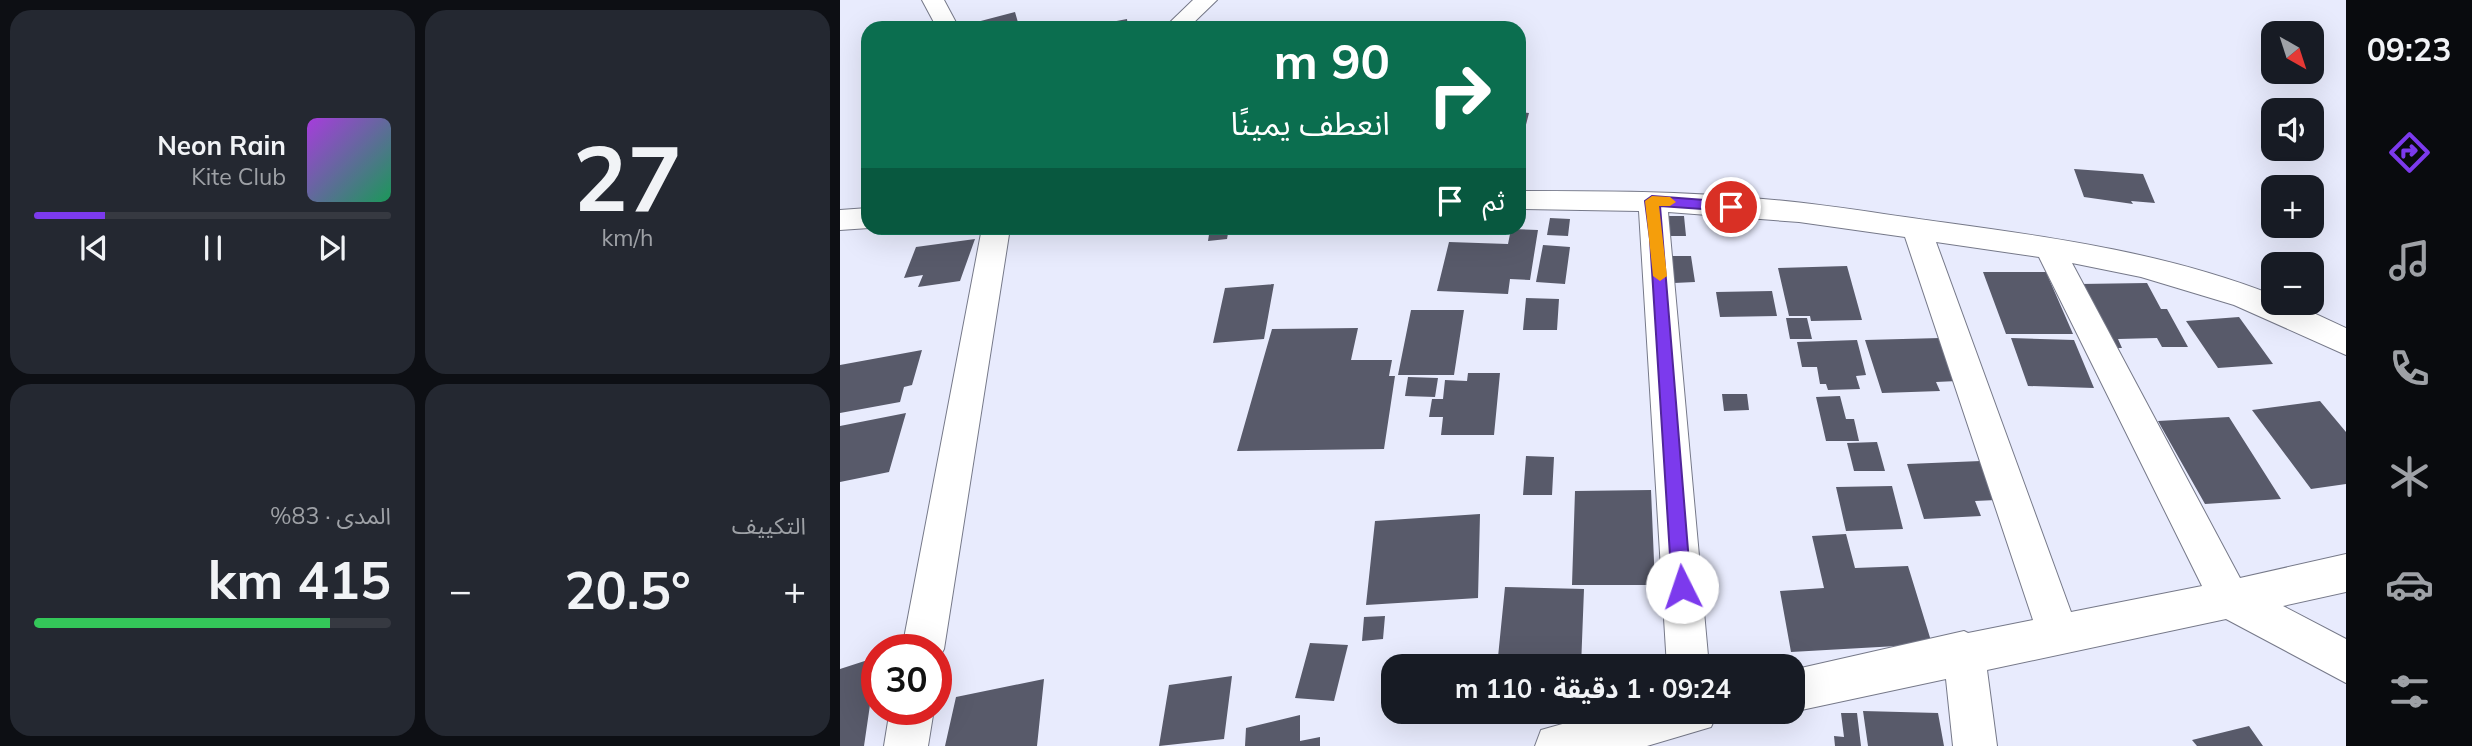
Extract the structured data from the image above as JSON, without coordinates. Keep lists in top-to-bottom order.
{
  "north": "bottom right",
  "page": {
    "tabs": "09:23",
    "tile": [
      ["27", "km/h"],
      "التكييف",
      ["المدى · 83%", "415 km"]
    ],
    "map_buttons": ["+", "−"],
    "turn": ["90 m", "انعطف يمينًا"],
    "song": ["Neon Rain", "Kite Club"],
    "then": "ثم",
    "heat": ["−", "20.5°", "+"],
    "limit": "30",
    "trip": "09:24 · 1 دقيقة · 110 m"
  }
}
